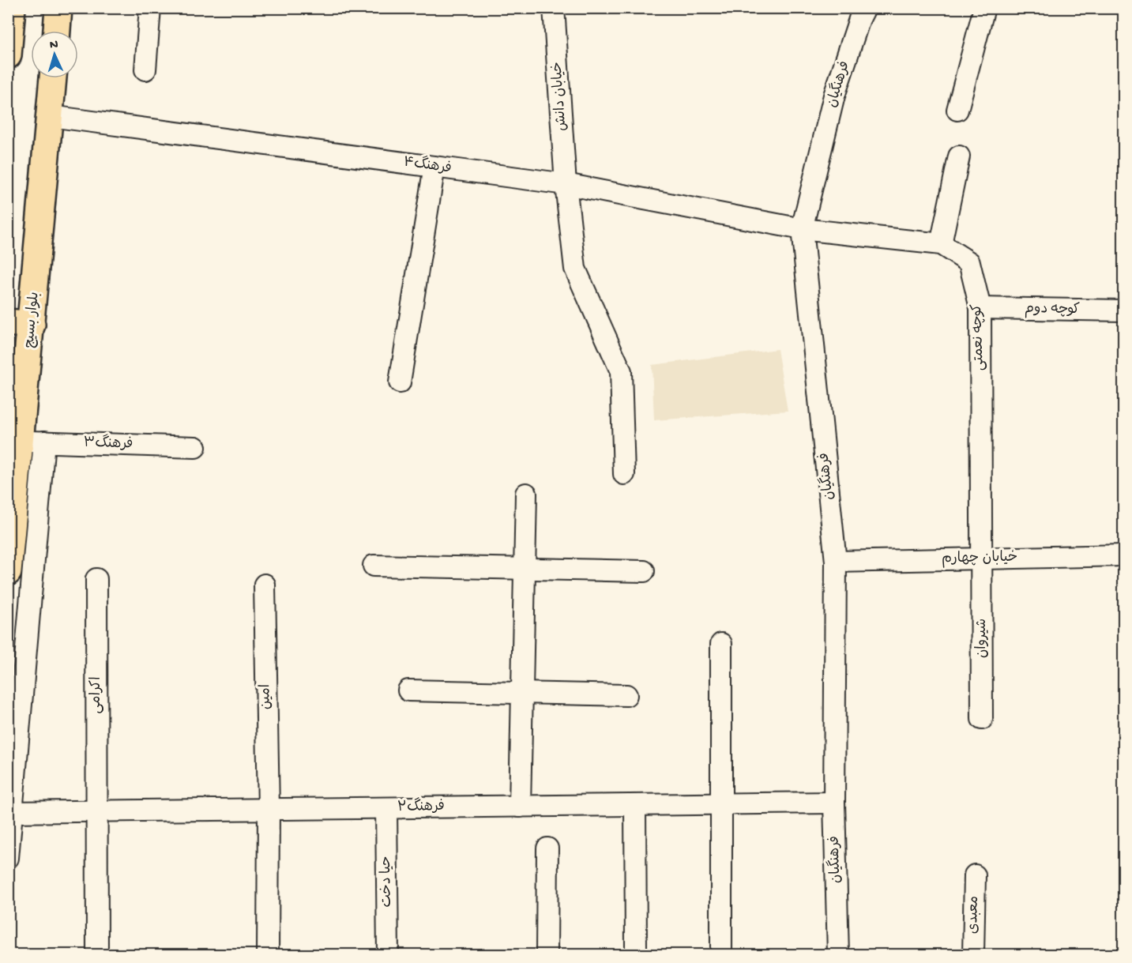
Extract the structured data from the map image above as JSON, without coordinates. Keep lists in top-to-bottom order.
{
  "streets": {
    "main road": ["بلوار بسیج"],
    "street": [
      "فرهنگیان",
      "خیابان دانش",
      "فرهنگ۴",
      "کوچه دوم",
      "کوچه نعمتی",
      "فرهنگ۳",
      "خیابان چهارم",
      "شیروان",
      "اکرامی",
      "امین",
      "فرهنگ۲",
      "حیا دخت",
      "معبدی"
    ]
  },
  "crossings": [
    ["فرهنگیان", "فرهنگ۴"],
    ["فرهنگیان", "کوچه نعمتی"],
    ["فرهنگیان", "خیابان چهارم"],
    ["فرهنگیان", "فرهنگ۲"],
    ["خیابان دانش", "فرهنگ۴"],
    ["فرهنگ۴", "بلوار بسیج"],
    ["فرهنگ۴", "کوچه نعمتی"],
    ["کوچه دوم", "کوچه نعمتی"],
    ["بلوار بسیج", "فرهنگ۳"],
    ["کوچه نعمتی", "خیابان چهارم"],
    ["کوچه نعمتی", "شیروان"],
    ["خیابان چهارم", "شیروان"],
    ["اکرامی", "فرهنگ۲"],
    ["امین", "فرهنگ۲"],
    ["فرهنگ۲", "حیا دخت"]
  ],
  "north": "top"
}
